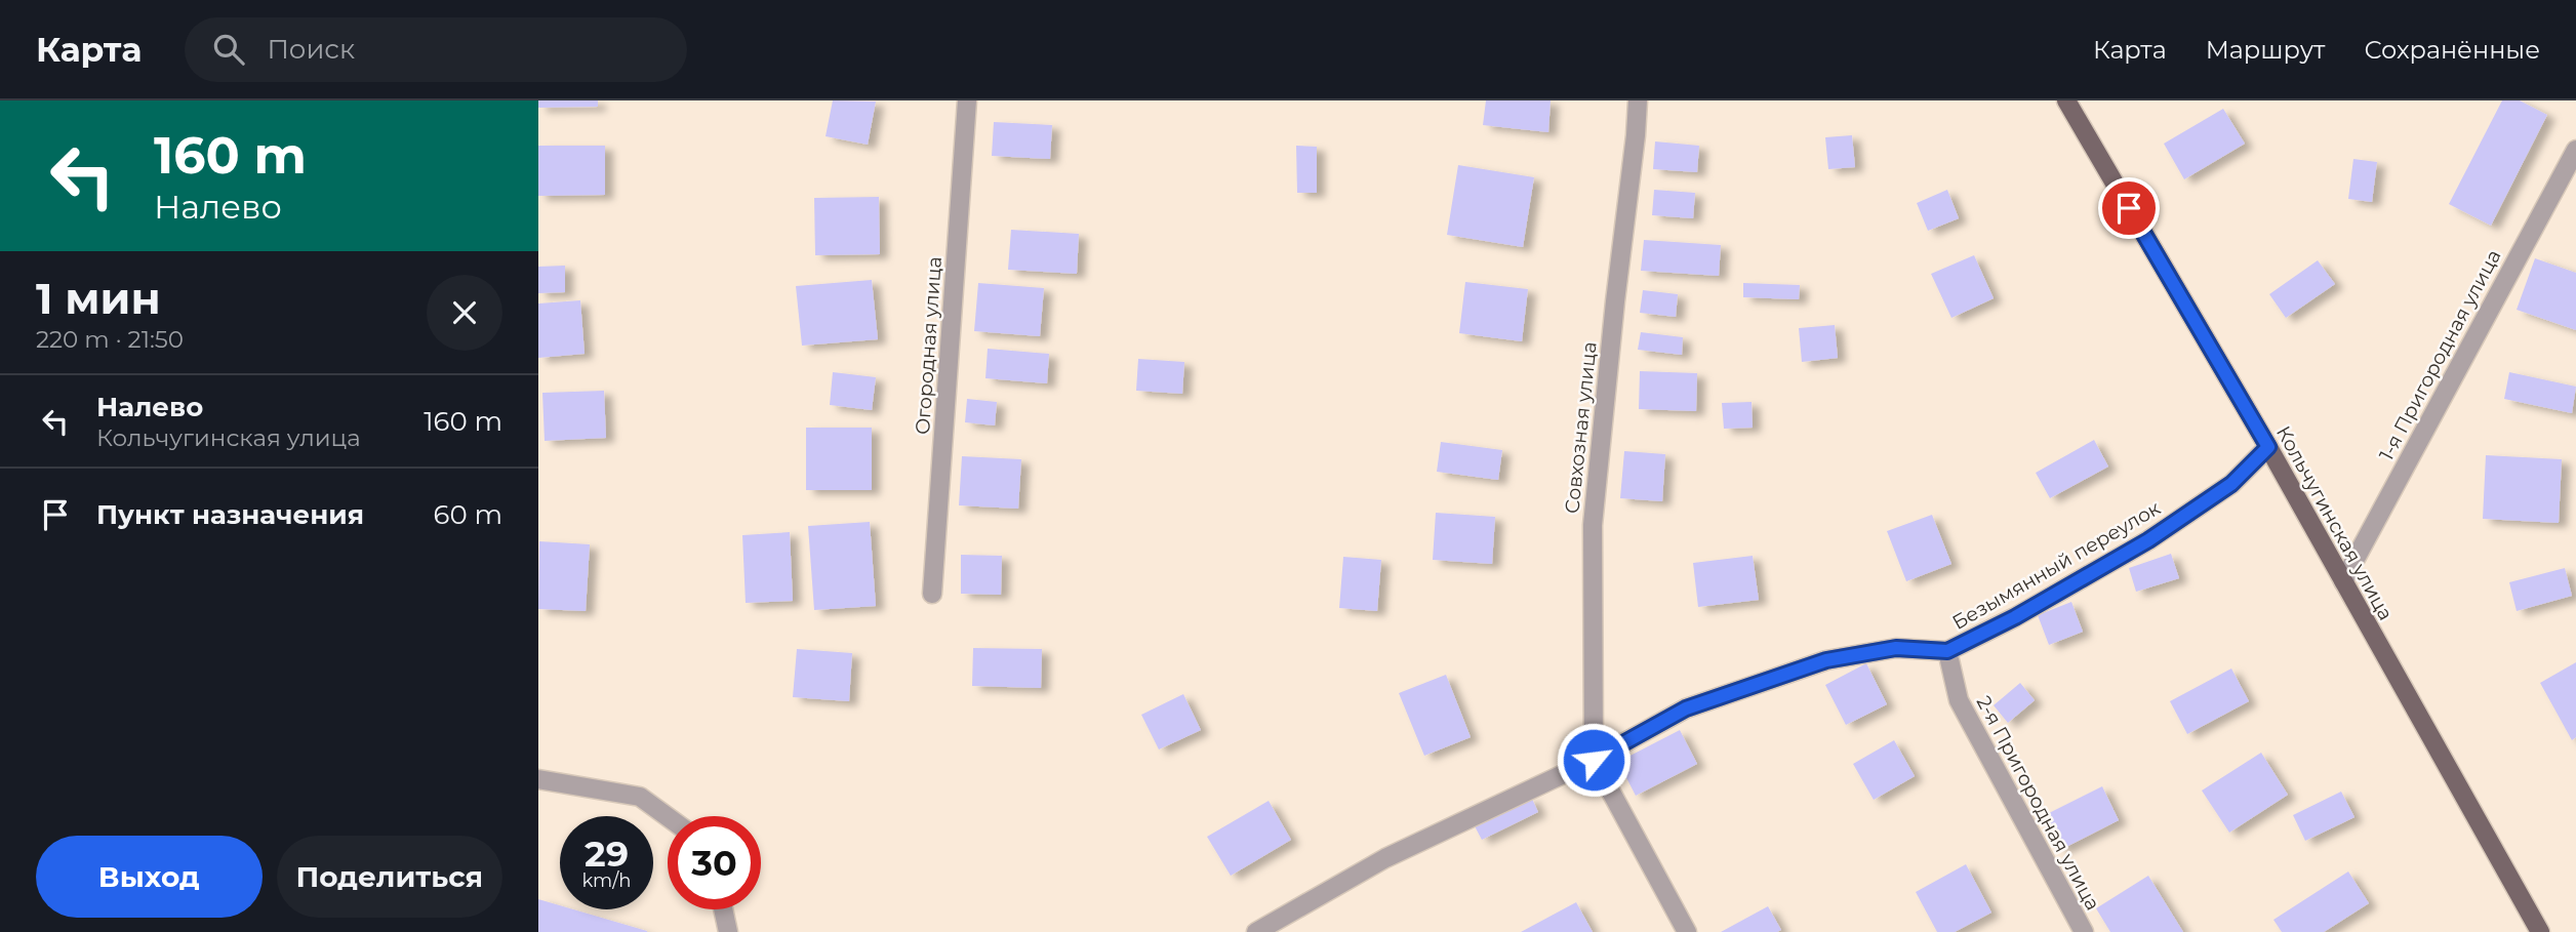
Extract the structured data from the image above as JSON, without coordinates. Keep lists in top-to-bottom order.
{
  "streets": {
    "main road": ["Кольчугинская улица"],
    "street": [
      "Огородная улица",
      "1-я Пригородная улица",
      "Совхозная улица",
      "Безымянный переулок",
      "2-я Пригородная улица"
    ]
  },
  "crossings": [
    ["1-я Пригородная улица", "Кольчугинская улица"],
    ["Совхозная улица", "Безымянный переулок"],
    ["Кольчугинская улица", "Безымянный переулок"],
    ["Безымянный переулок", "2-я Пригородная улица"]
  ],
  "page": {
    "header": "Карта",
    "search": "Поиск",
    "nav": ["Карта", "Маршрут", "Сохранённые"],
    "turn": ["160 m", "Налево"],
    "heading": ["1 мин", "220 m · 21:50"],
    "list": [
      {
        "name": "Налево",
        "note": "Кольчугинская улица",
        "value": "160 m"
      },
      {
        "name": "Пункт назначения",
        "value": "60 m"
      }
    ],
    "speed": "29 km/h",
    "limit": "30",
    "buttons": ["Выход", "Поделиться"]
  }
}
